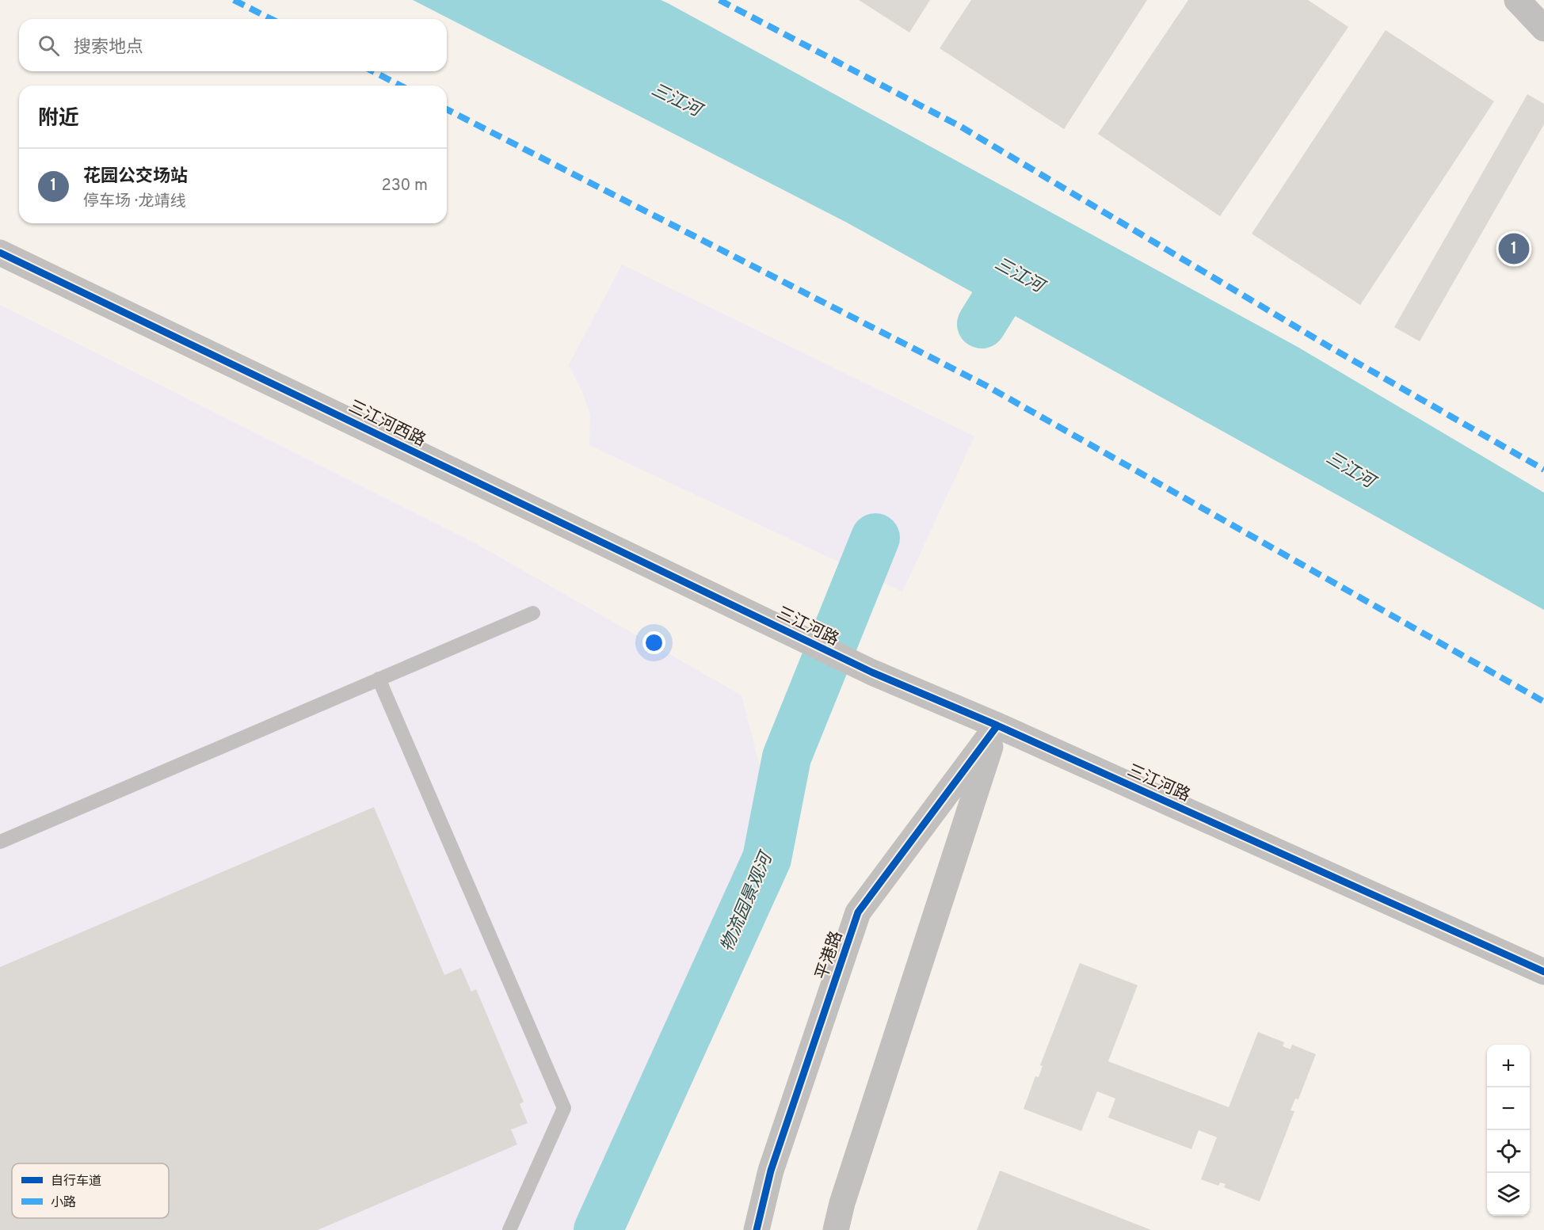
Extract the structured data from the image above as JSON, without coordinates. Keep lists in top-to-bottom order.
{
  "streets": {
    "street": ["三江河西路", "三江河路", "平港路"]
  },
  "crossings": [
    ["三江河西路", "三江河路"],
    ["三江河路", "平港路"]
  ],
  "water": ["三江河", "物流园景观河"],
  "legend": ["自行车道", "小路"],
  "page": {
    "search": "搜索地点",
    "heading": "附近",
    "list": [
      {
        "mark": "1",
        "name": "花园公交场站",
        "note": "停车场 · 龙靖线",
        "value": "230 m"
      }
    ],
    "pins": "1",
    "map_buttons": ["+", "−"]
  }
}
